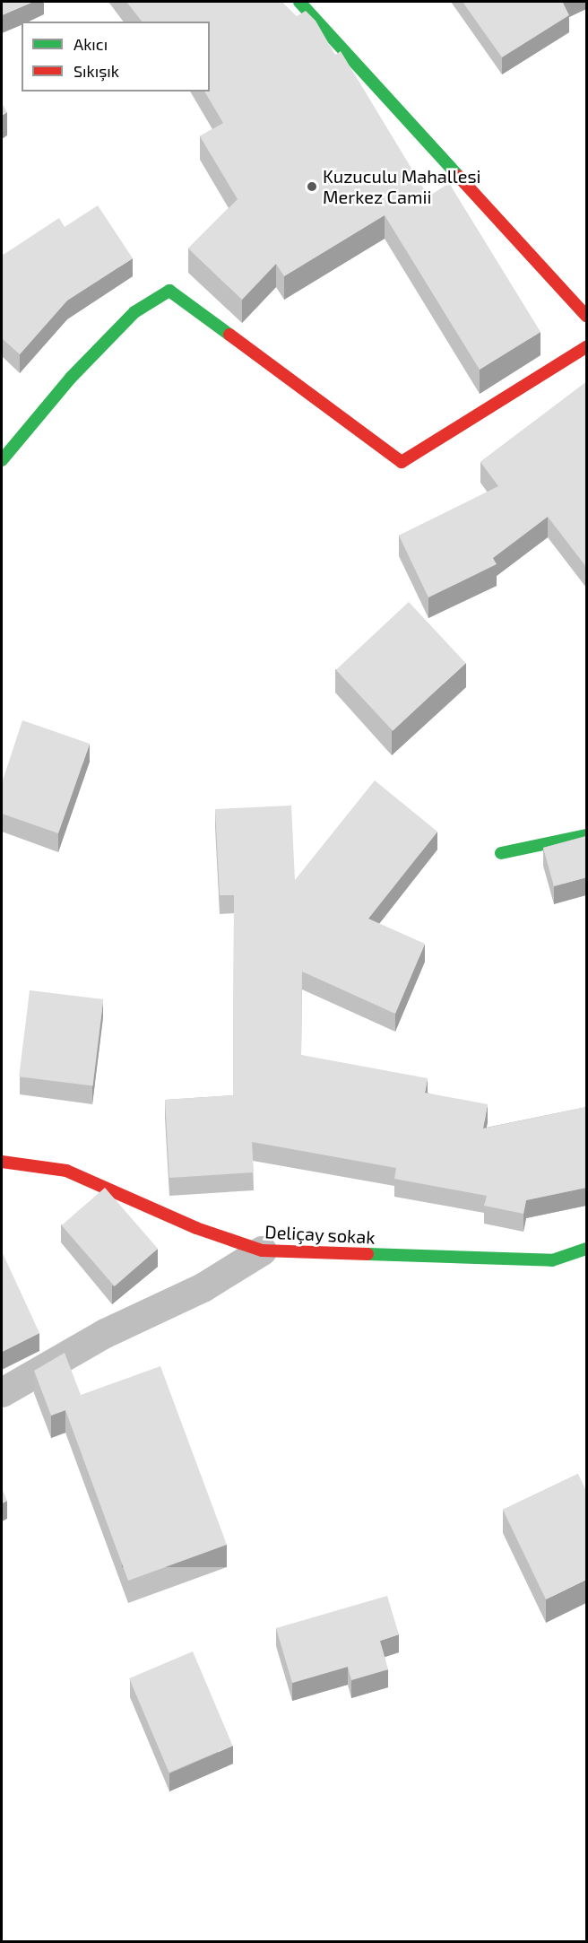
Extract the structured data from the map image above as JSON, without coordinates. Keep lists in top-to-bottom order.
{
  "streets": {
    "street": ["Deliçay sokak"]
  },
  "places": ["Kuzuculu Mahallesi Merkez Camii"],
  "legend": ["Akıcı", "Sıkışık"]
}
